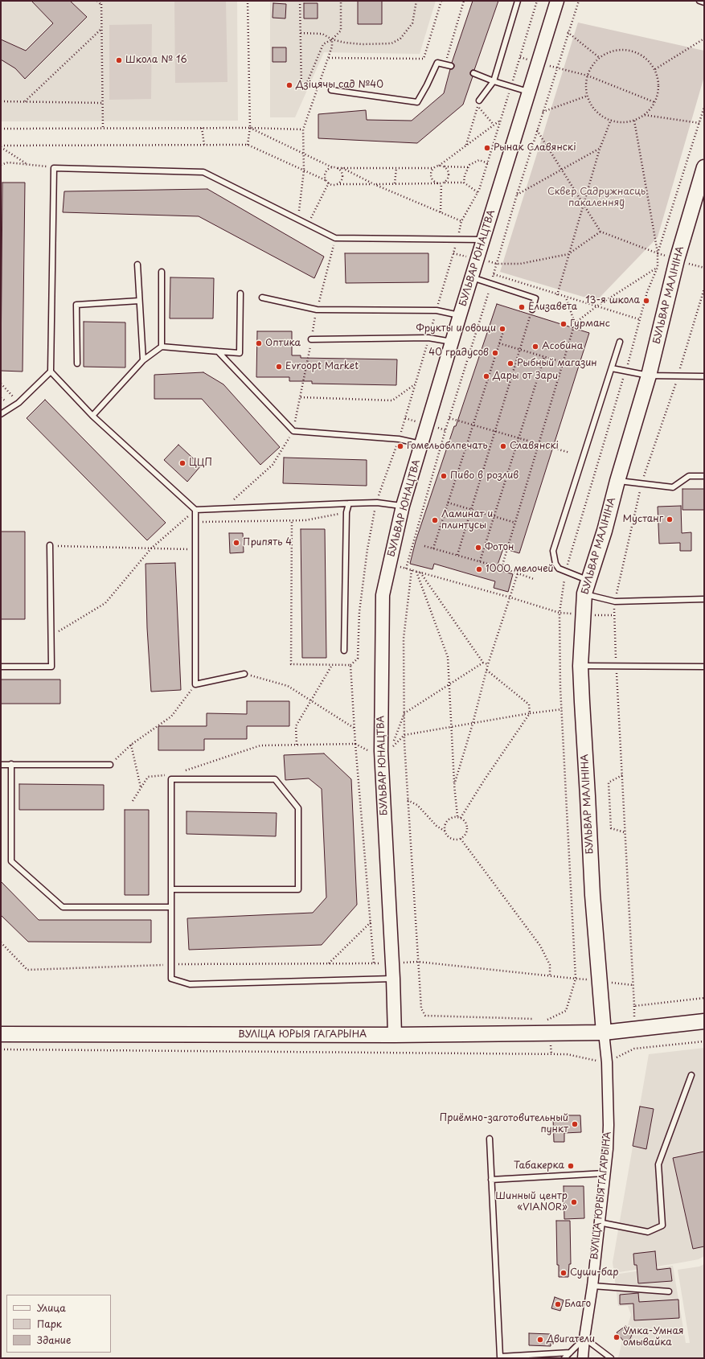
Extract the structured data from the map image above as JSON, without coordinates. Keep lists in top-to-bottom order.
{
  "streets": {
    "main road": ["БУЛЬВАР МАЛІНІНА", "ВУЛІЦА ЮРЫЯ ГАГАРЫНА"],
    "street": ["БУЛЬВАР ЮНАЦТВА"]
  },
  "crossings": [
    ["БУЛЬВАР ЮНАЦТВА", "ВУЛІЦА ЮРЫЯ ГАГАРЫНА"],
    ["БУЛЬВАР МАЛІНІНА", "ВУЛІЦА ЮРЫЯ ГАГАРЫНА"]
  ],
  "parks": ["Сквер Садружнасць пакаленняў"],
  "places": [
    "Школа № 16",
    "Дзіцячы сад №40",
    "Рынак Славянскі",
    "13-я школа",
    "Елизавета",
    "Гурманс",
    "Фрукты и овощи",
    "Оптика",
    "Асобина",
    "40 градусов",
    "Рыбный магазин",
    "Evroopt Market",
    "Дары от Зари",
    "Гомельоблпечать",
    "Славянскі",
    "ЦЦП",
    "Пиво в розлив",
    "Мустанг",
    "Ламинат и плинтусы",
    "Припять 4",
    "Фотон",
    "1000 мелочей",
    "Приёмно-заготовительный пункт",
    "Табакерка",
    "Шинный центр «VIANOR»",
    "Суши-бар",
    "Благо",
    "Умка-Умная омывайка",
    "Двигатели"
  ],
  "legend": ["Улица", "Парк", "Здание"]
}
